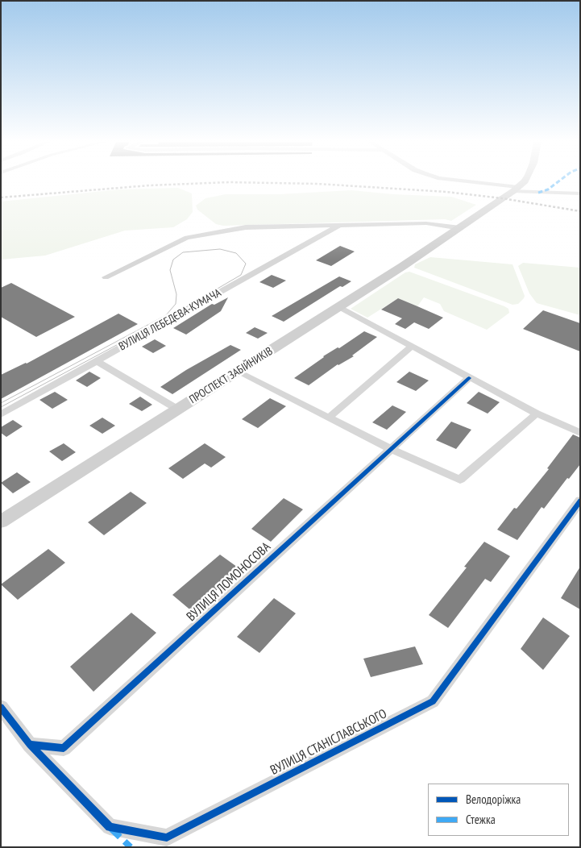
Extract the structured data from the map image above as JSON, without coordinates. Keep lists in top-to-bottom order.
{
  "streets": {
    "main road": ["ПРОСПЕКТ ЗАБІЙНИКІВ"],
    "street": ["ВУЛИЦЯ ЛЕБЕДЄВА-КУМАЧА", "ВУЛИЦЯ ЛОМОНОСОВА", "ВУЛИЦЯ СТАНІСЛАВСЬКОГО"]
  },
  "crossings": [
    ["ВУЛИЦЯ ЛОМОНОСОВА", "ВУЛИЦЯ СТАНІСЛАВСЬКОГО"]
  ],
  "legend": ["Велодоріжка", "Стежка"]
}
